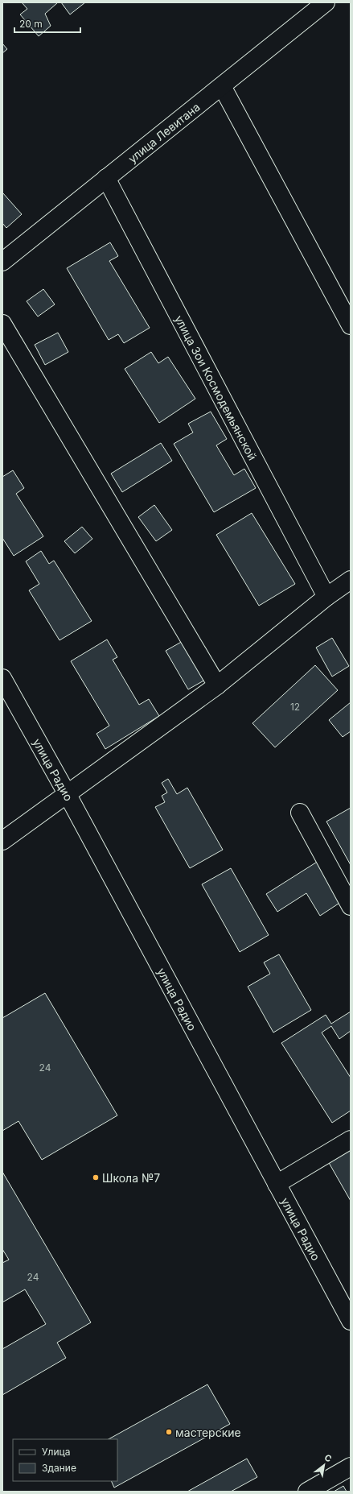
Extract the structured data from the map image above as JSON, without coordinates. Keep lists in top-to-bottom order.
{
  "streets": {
    "street": ["улица Левитана", "улица Зои Космодемьянской", "улица Радио"]
  },
  "crossings": [
    ["улица Левитана", "улица Зои Космодемьянской"]
  ],
  "places": ["Школа №7", "мастерские"],
  "house_numbers": ["12", "24", "24"],
  "legend": ["Улица", "Здание"],
  "scale_bar": "20 m",
  "north": "top right"
}
